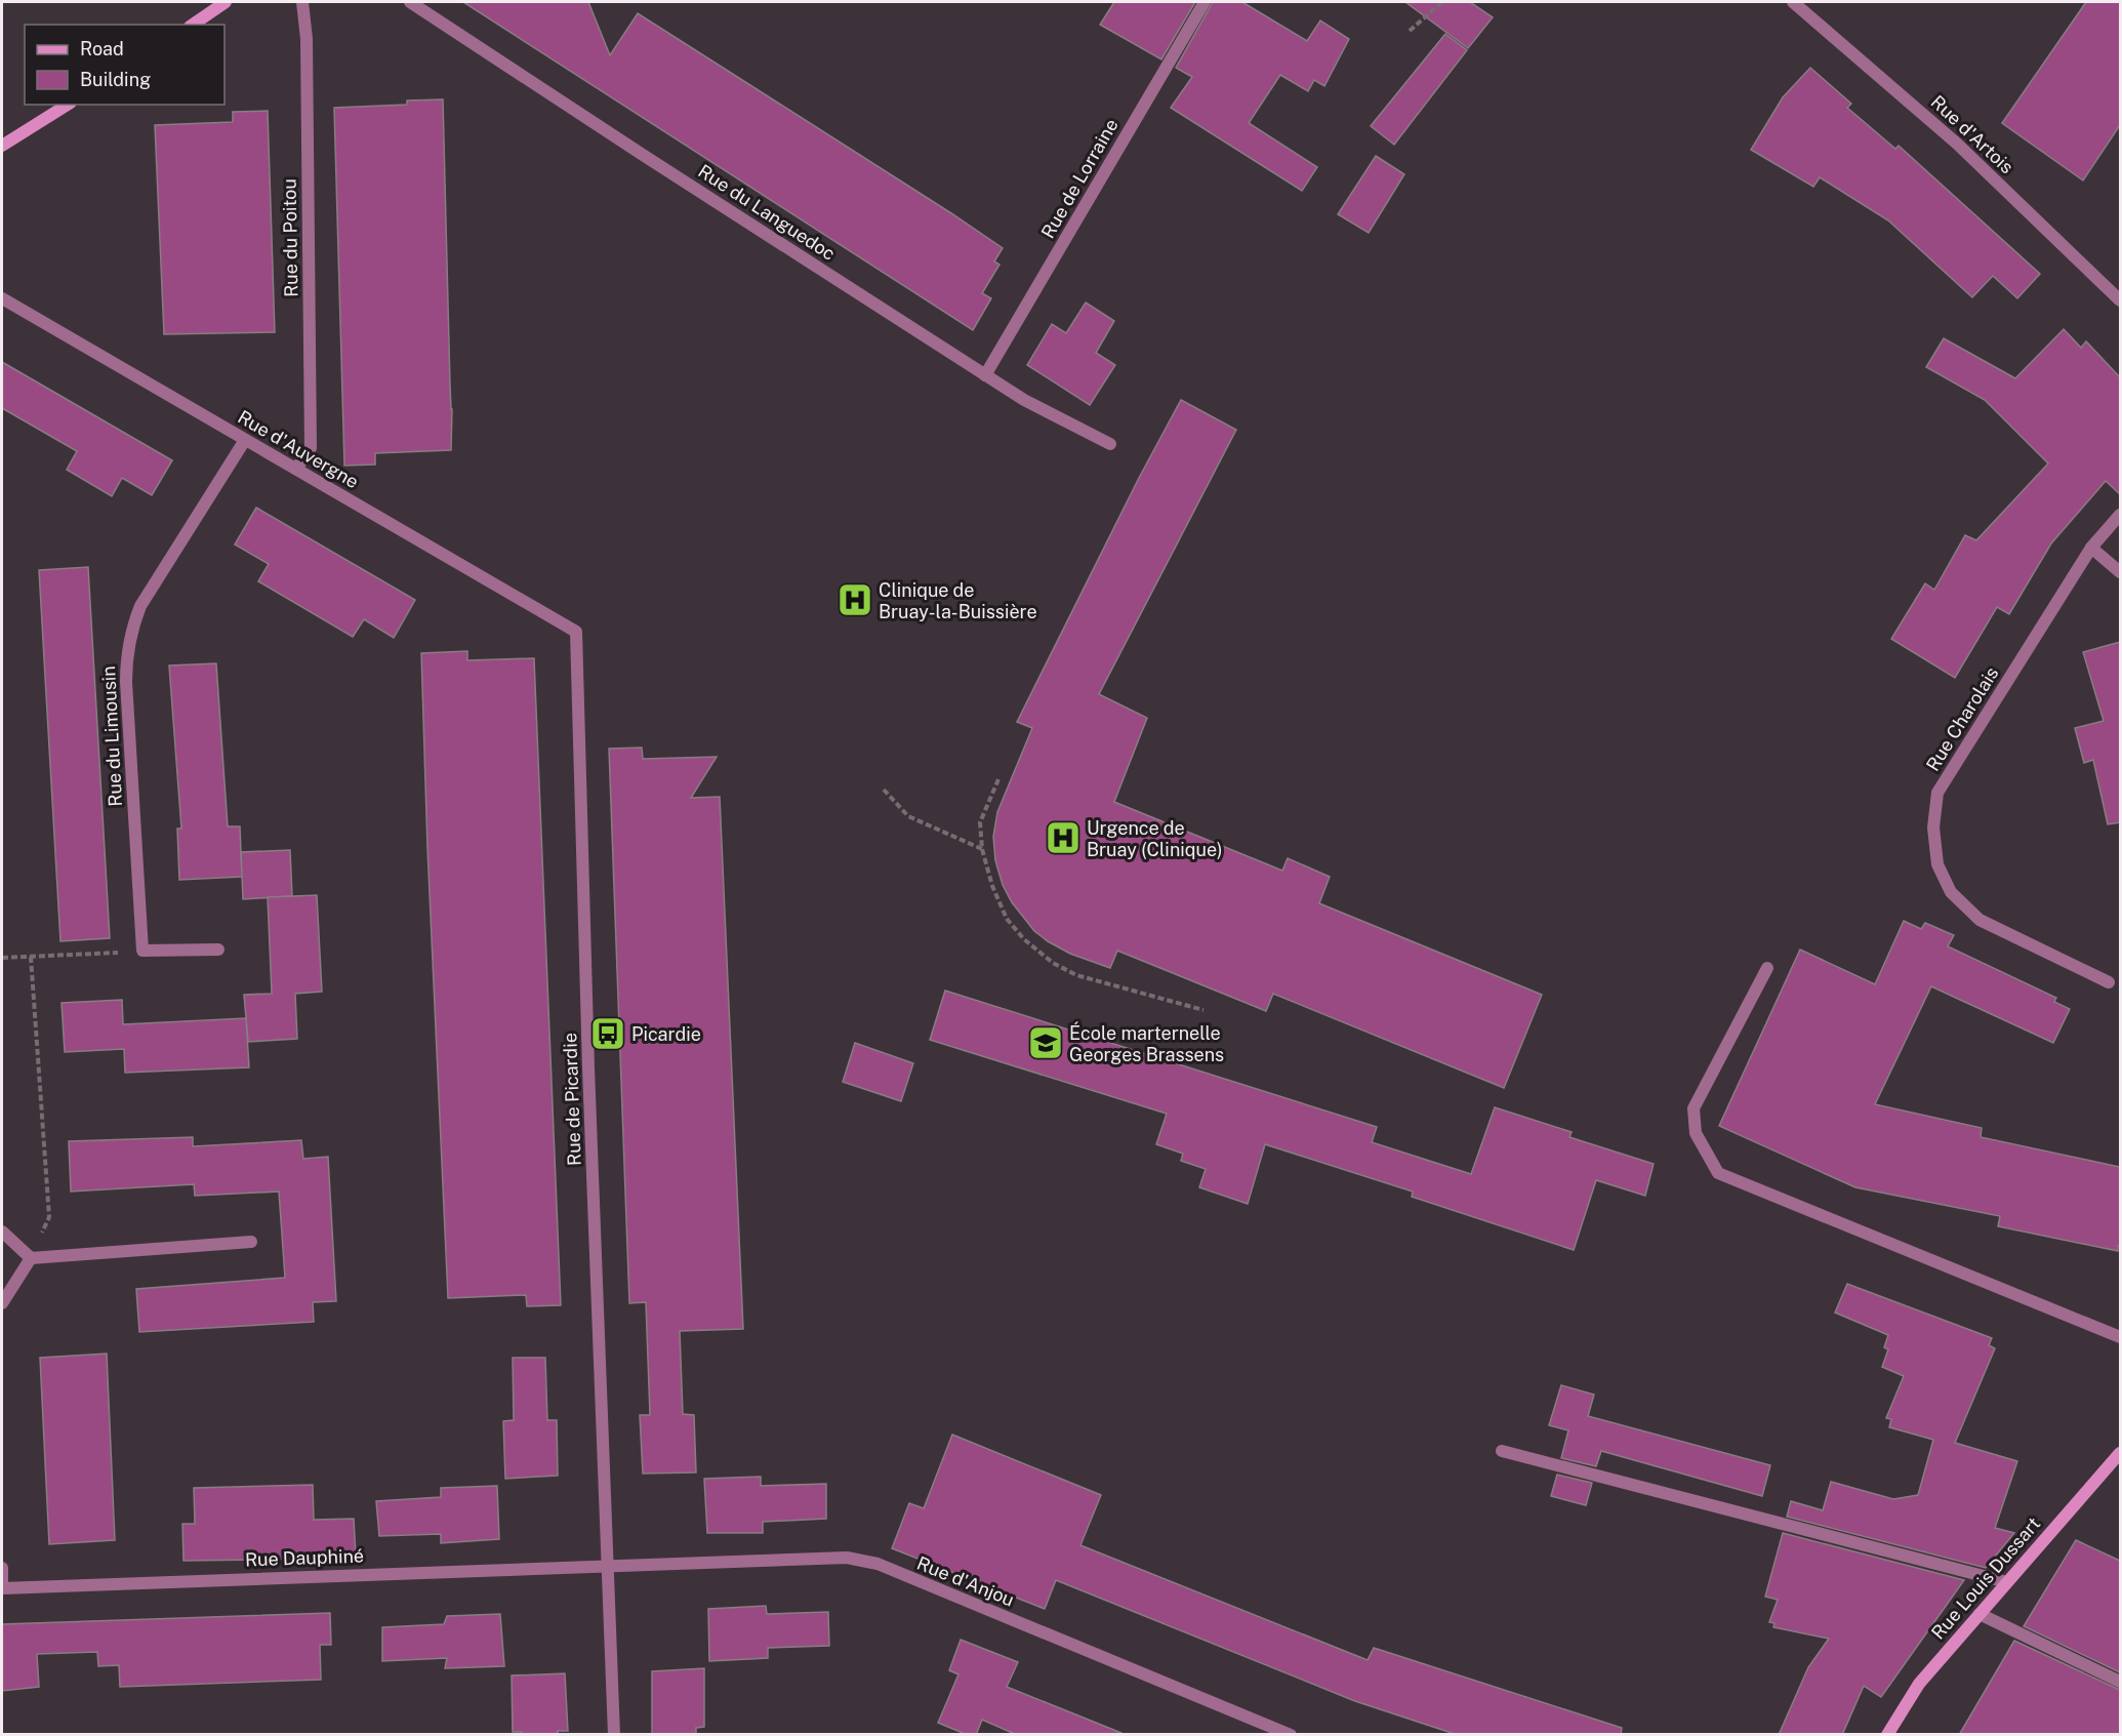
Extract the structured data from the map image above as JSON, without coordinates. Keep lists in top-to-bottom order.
{
  "streets": {
    "street": [
      "Rue d'Artois",
      "Rue de Lorraine",
      "Rue du Languedoc",
      "Rue du Poitou",
      "Rue d'Auvergne",
      "Rue Charolais",
      "Rue du Limousin",
      "Rue de Picardie",
      "Rue Dauphiné",
      "Rue Louis Dussart",
      "Rue d'Anjou"
    ]
  },
  "crossings": [
    ["Rue de Lorraine", "Rue du Languedoc"],
    ["Rue du Poitou", "Rue d'Auvergne"],
    ["Rue d'Auvergne", "Rue du Limousin"],
    ["Rue d'Auvergne", "Rue de Picardie"],
    ["Rue de Picardie", "Rue Dauphiné"],
    ["Rue de Picardie", "Rue d'Anjou"],
    ["Rue Dauphiné", "Rue d'Anjou"]
  ],
  "places": {
    "hospital": ["Clinique de Bruay-la-Buissière", "Urgence de Bruay (Clinique)"],
    "bus stop": ["Picardie"],
    "school or university": ["École marternelle Georges Brassens"]
  },
  "legend": ["Road", "Building"]
}
